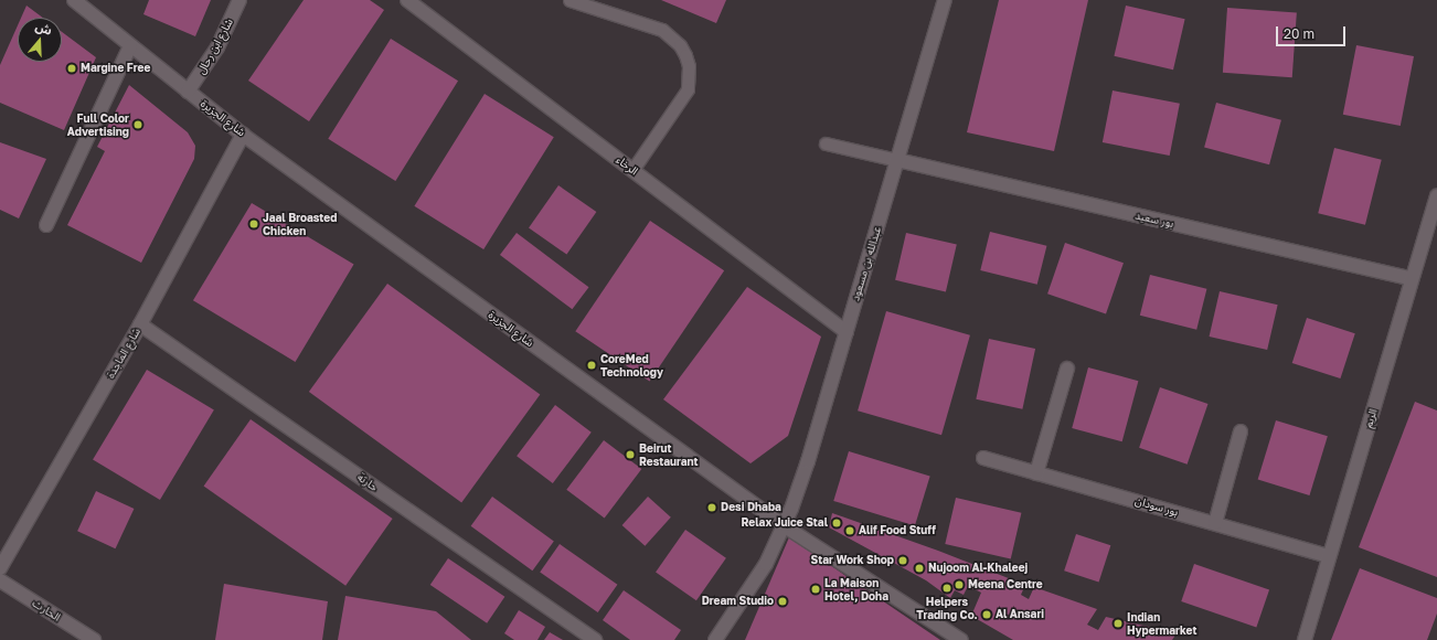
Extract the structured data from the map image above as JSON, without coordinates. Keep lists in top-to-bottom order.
{
  "streets": {
    "street": [
      "شارع ابن رحال",
      "شارع الجزيرة",
      "الرخاء",
      "بور سعيد",
      "عبدالله بن مسعود",
      "شارع الماجدة",
      "الريم",
      "حارثة",
      "بور سودان",
      "الحارث"
    ]
  },
  "crossings": [
    ["شارع ابن رحال", "شارع الجزيرة"],
    ["شارع الجزيرة", "عبدالله بن مسعود"],
    ["شارع الجزيرة", "شارع الماجدة"],
    ["الرخاء", "عبدالله بن مسعود"],
    ["بور سعيد", "عبدالله بن مسعود"],
    ["بور سعيد", "الريم"],
    ["شارع الماجدة", "حارثة"],
    ["الريم", "بور سودان"]
  ],
  "places": [
    "Margine Free",
    "Full Color Advertising",
    "Jaal Broasted Chicken",
    "CoreMed Technology",
    "Beirut Restaurant",
    "Desi Dhaba",
    "Relax Juice Stal",
    "Alif Food Stuff",
    "Star Work Shop",
    "Nujoom Al-Khaleej",
    "Meena Centre",
    "Helpers Trading Co.",
    "La Maison Hotel, Doha",
    "Dream Studio",
    "Al Ansari",
    "Indian Hypermarket"
  ],
  "scale_bar": "20 m",
  "north": "top"
}
